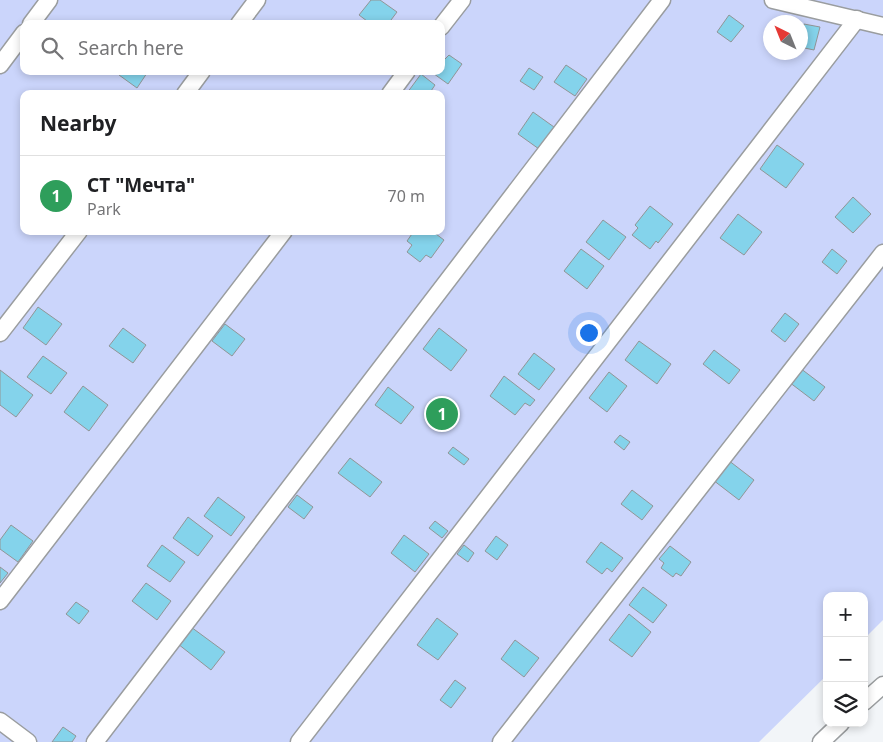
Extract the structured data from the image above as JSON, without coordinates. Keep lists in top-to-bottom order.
{
  "north": "top left",
  "page": {
    "search": "Search here",
    "heading": "Nearby",
    "list": [
      {
        "mark": "1",
        "name": "СТ \"Мечта\"",
        "note": "Park",
        "value": "70 m"
      }
    ],
    "pins": "1",
    "map_buttons": ["+", "−"]
  }
}
